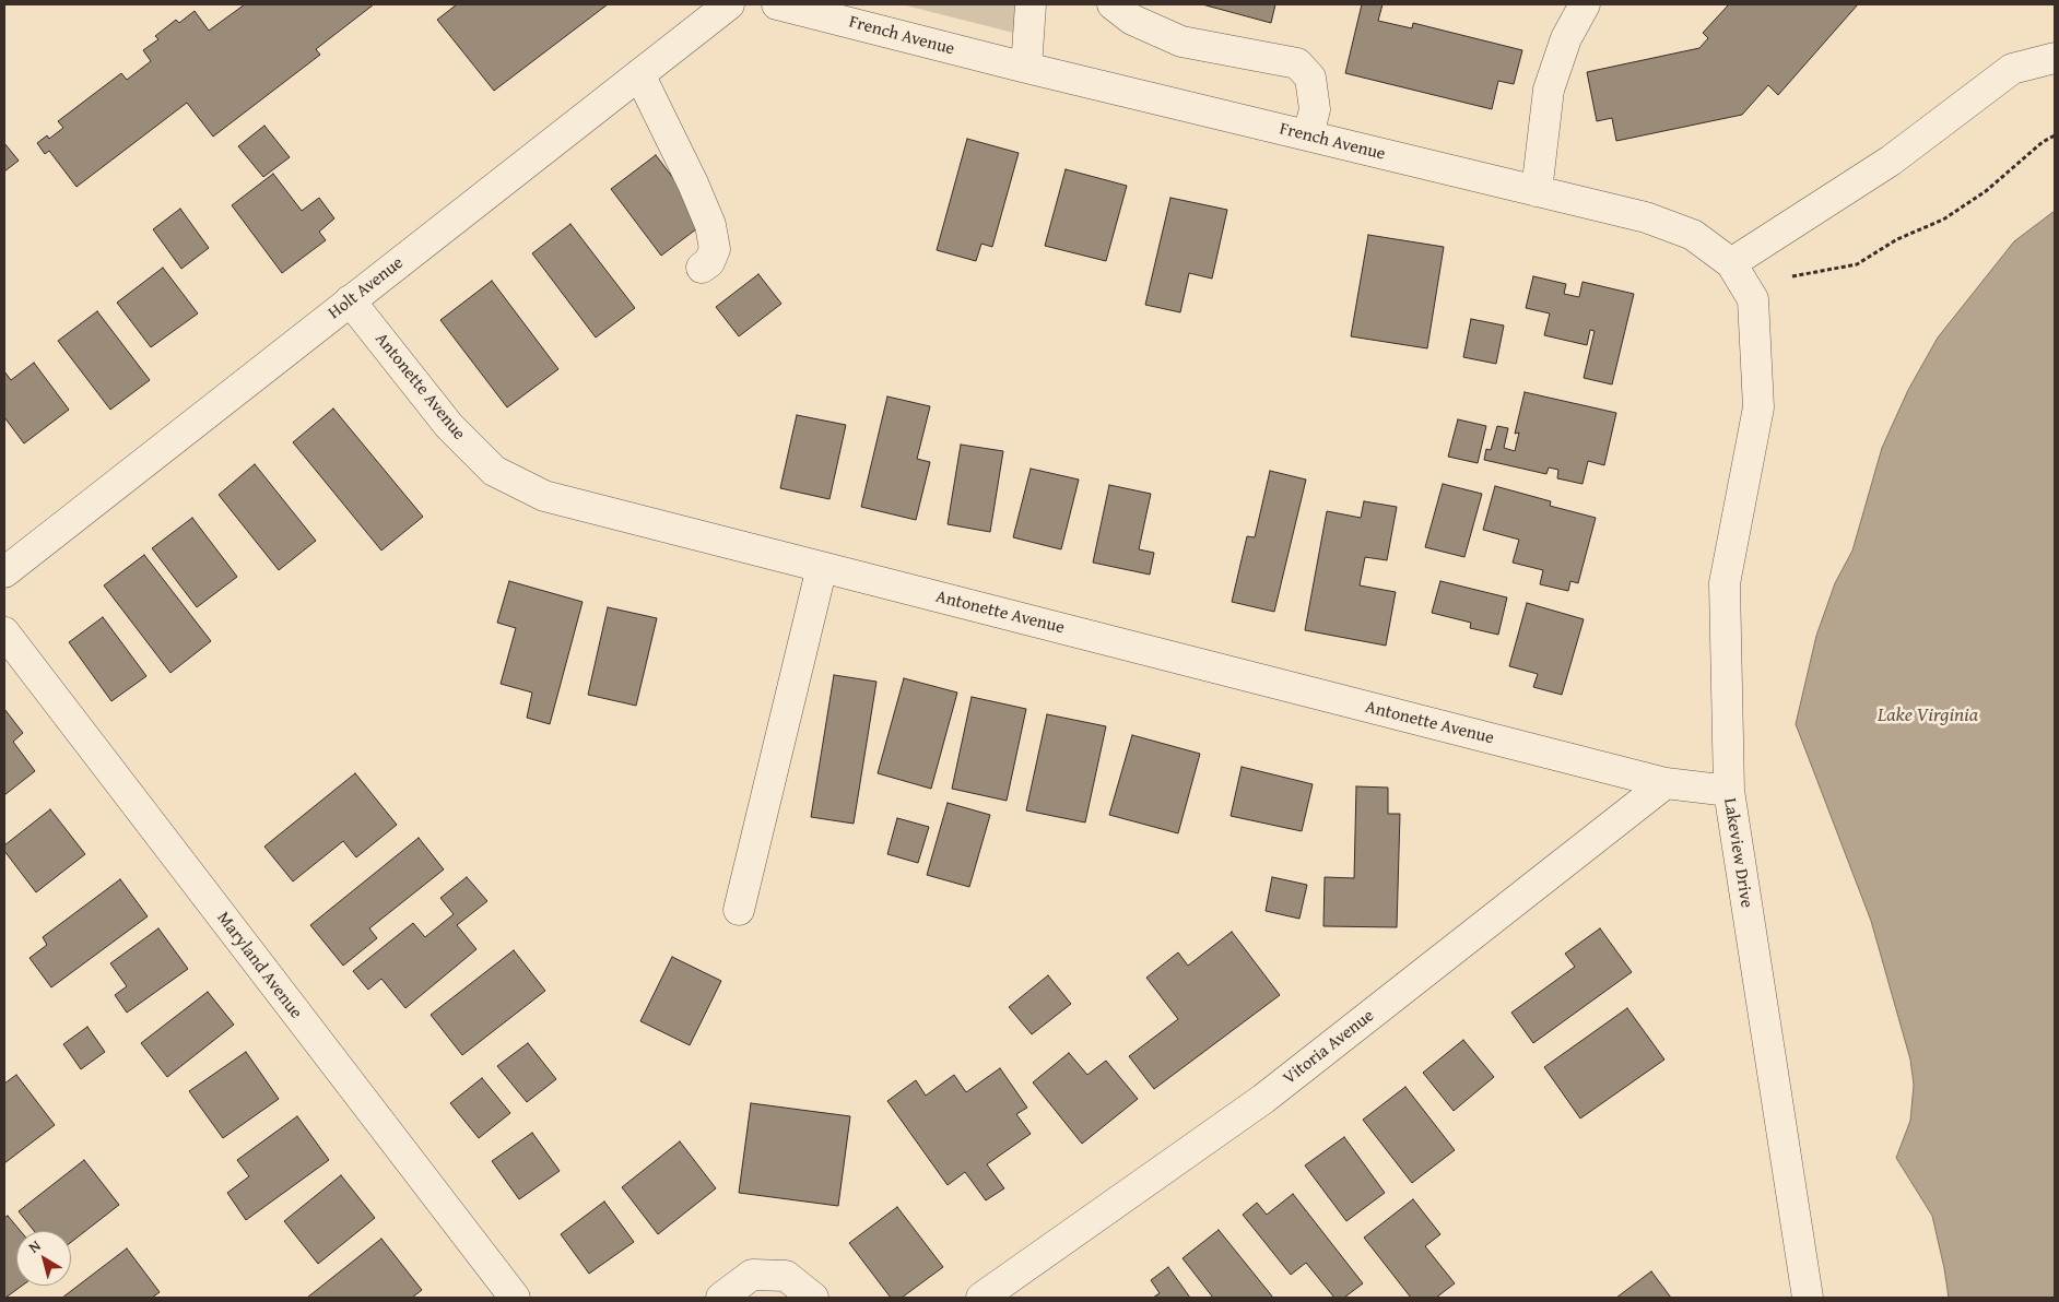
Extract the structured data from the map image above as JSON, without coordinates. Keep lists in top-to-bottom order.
{
  "streets": {
    "street": [
      "French Avenue",
      "Holt Avenue",
      "Antonette Avenue",
      "Lakeview Drive",
      "Maryland Avenue",
      "Vitoria Avenue"
    ]
  },
  "crossings": [
    ["French Avenue", "Lakeview Drive"],
    ["Holt Avenue", "Antonette Avenue"],
    ["Antonette Avenue", "Lakeview Drive"],
    ["Antonette Avenue", "Vitoria Avenue"]
  ],
  "water": ["Lake Virginia"],
  "north": "top left"
}
